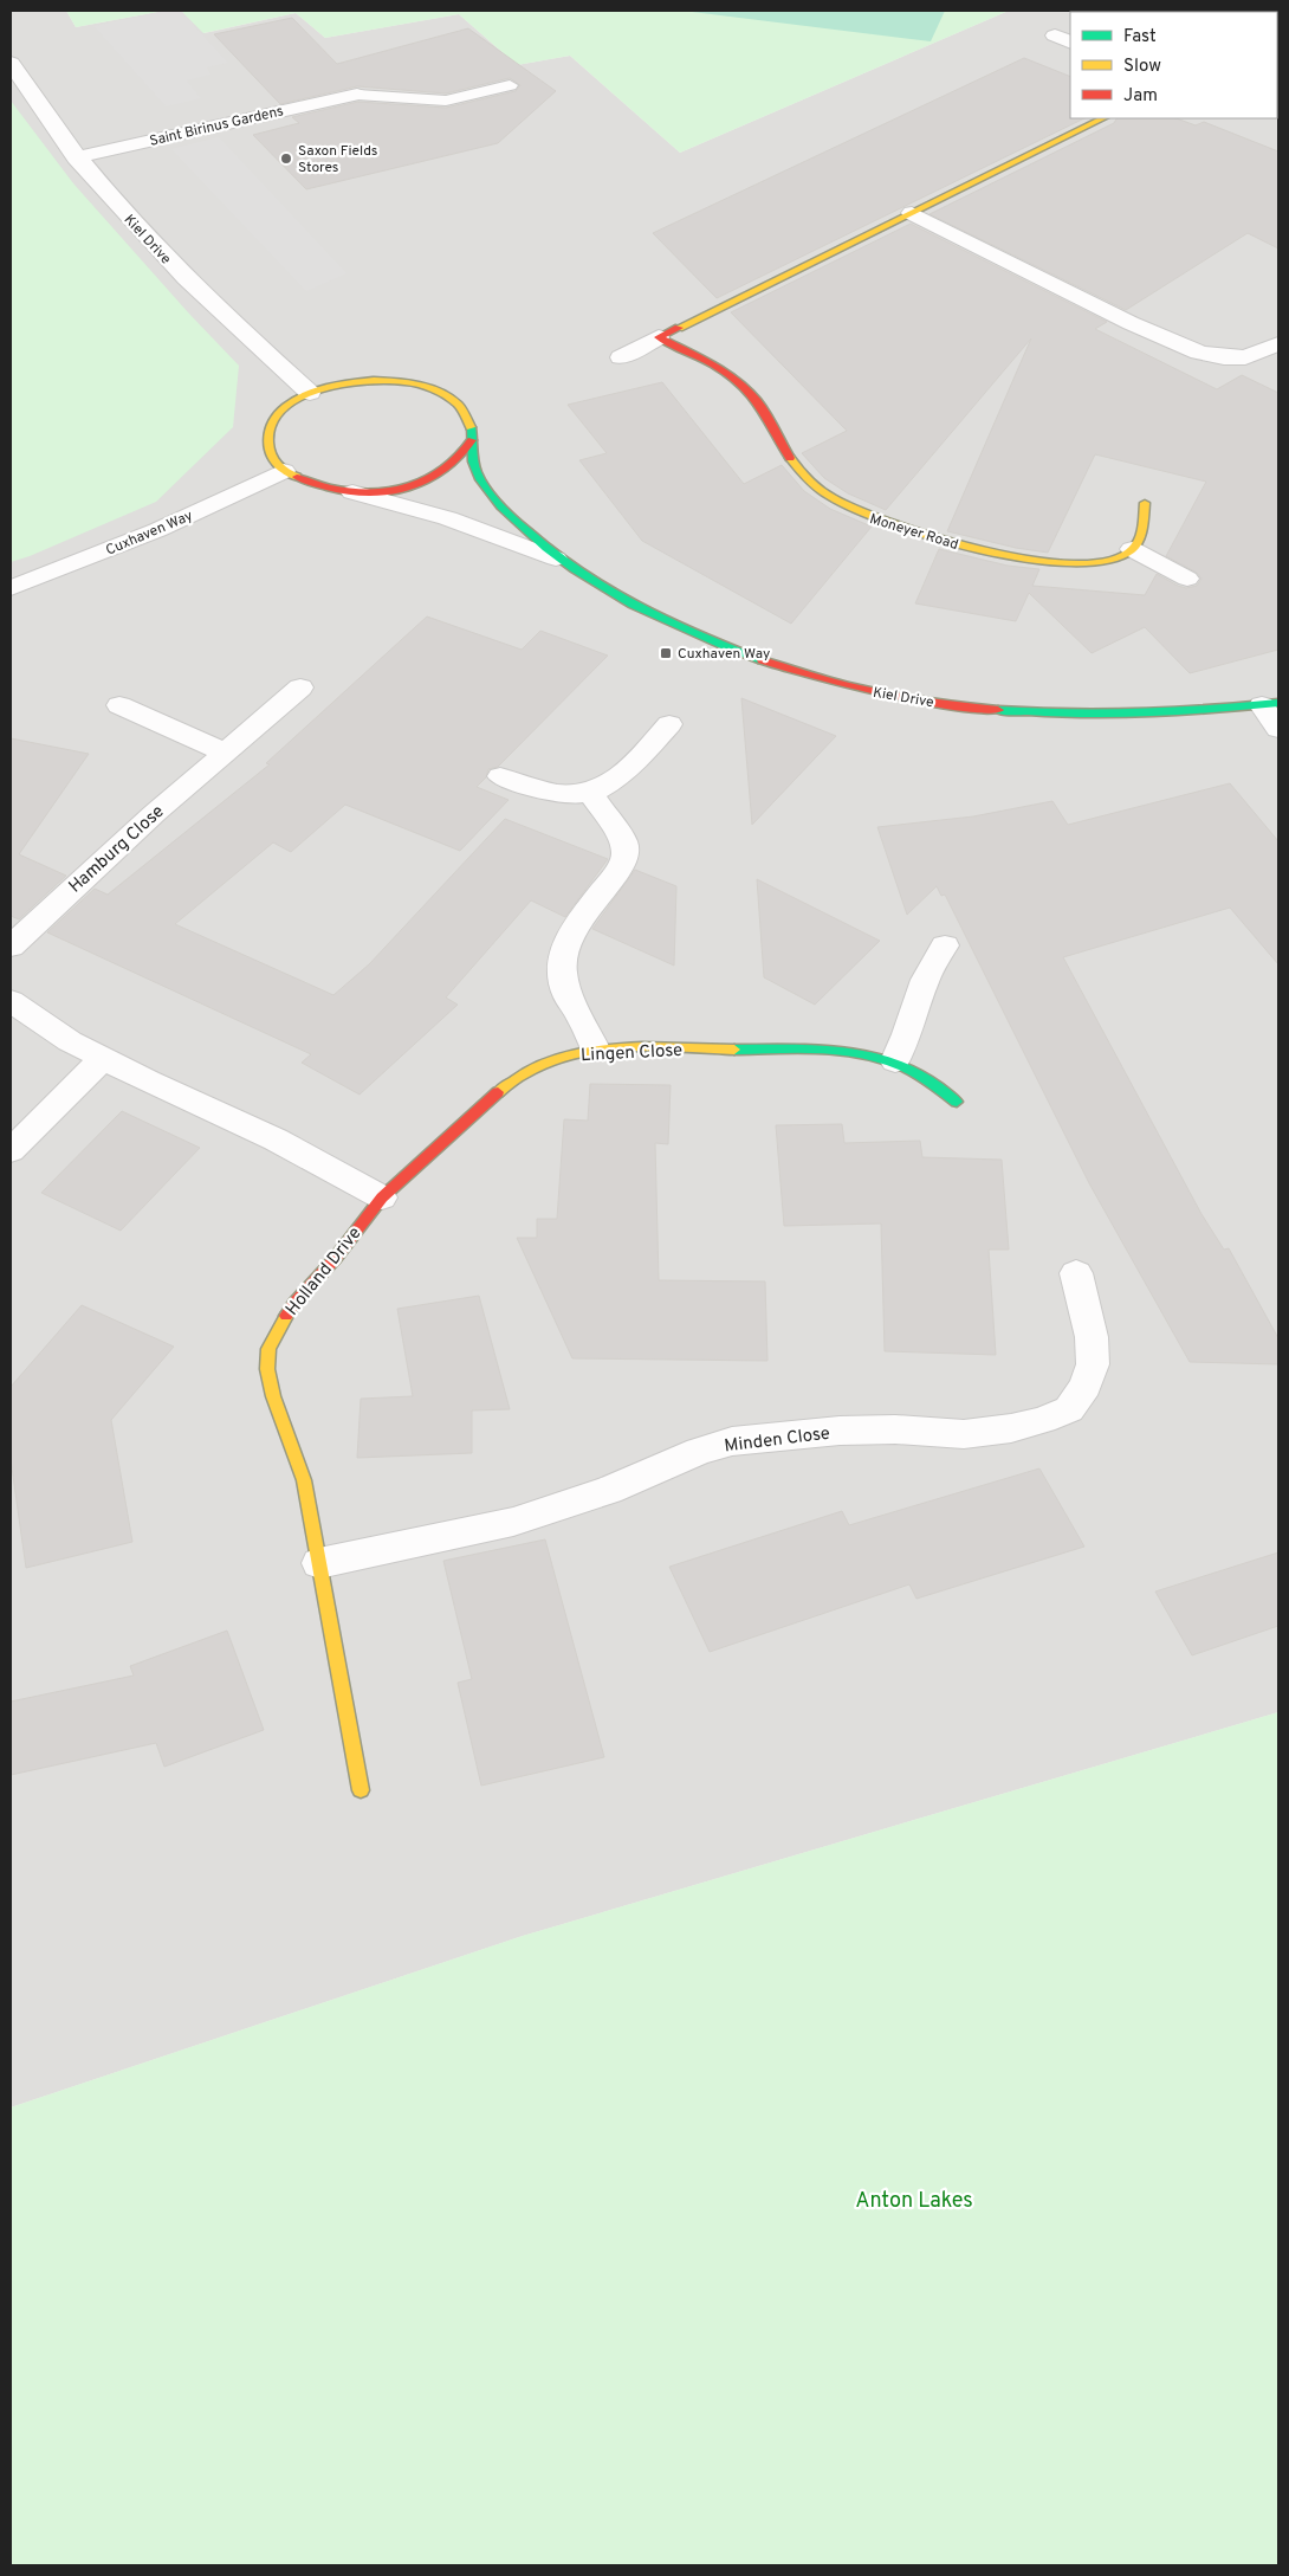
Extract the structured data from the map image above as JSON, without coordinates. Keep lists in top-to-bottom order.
{
  "streets": {
    "street": [
      "Saint Birinus Gardens",
      "Kiel Drive",
      "Moneyer Road",
      "Cuxhaven Way",
      "Hamburg Close",
      "Lingen Close",
      "Holland Drive",
      "Minden Close"
    ]
  },
  "crossings": [
    ["Saint Birinus Gardens", "Kiel Drive"],
    ["Kiel Drive", "Cuxhaven Way"],
    ["Lingen Close", "Holland Drive"],
    ["Holland Drive", "Minden Close"]
  ],
  "parks": ["Anton Lakes"],
  "places": {
    "other": ["Saxon Fields Stores"],
    "transit": ["Cuxhaven Way"]
  },
  "legend": ["Fast", "Slow", "Jam"]
}
